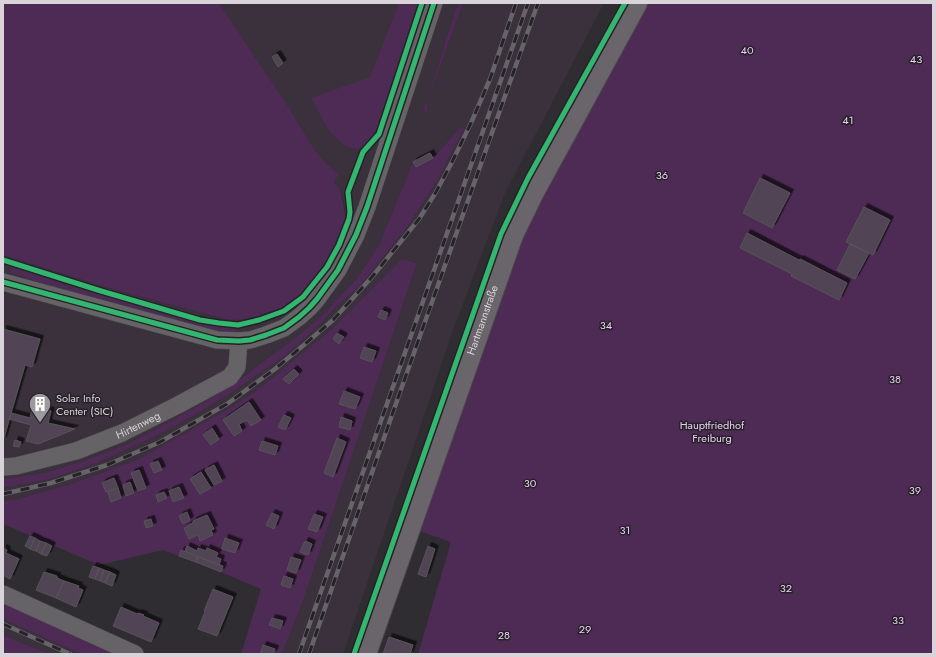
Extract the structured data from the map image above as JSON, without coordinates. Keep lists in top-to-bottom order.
{
  "streets": {
    "street": ["Hartmannstraße", "Hirtenweg"]
  },
  "parks": [
    "40",
    "43",
    "41",
    "36",
    "34",
    "38",
    "Hauptfriedhof Freiburg",
    "30",
    "39",
    "31",
    "32",
    "33",
    "29",
    "28"
  ],
  "places": {
    "building": ["Solar Info Center (SIC)"]
  }
}
